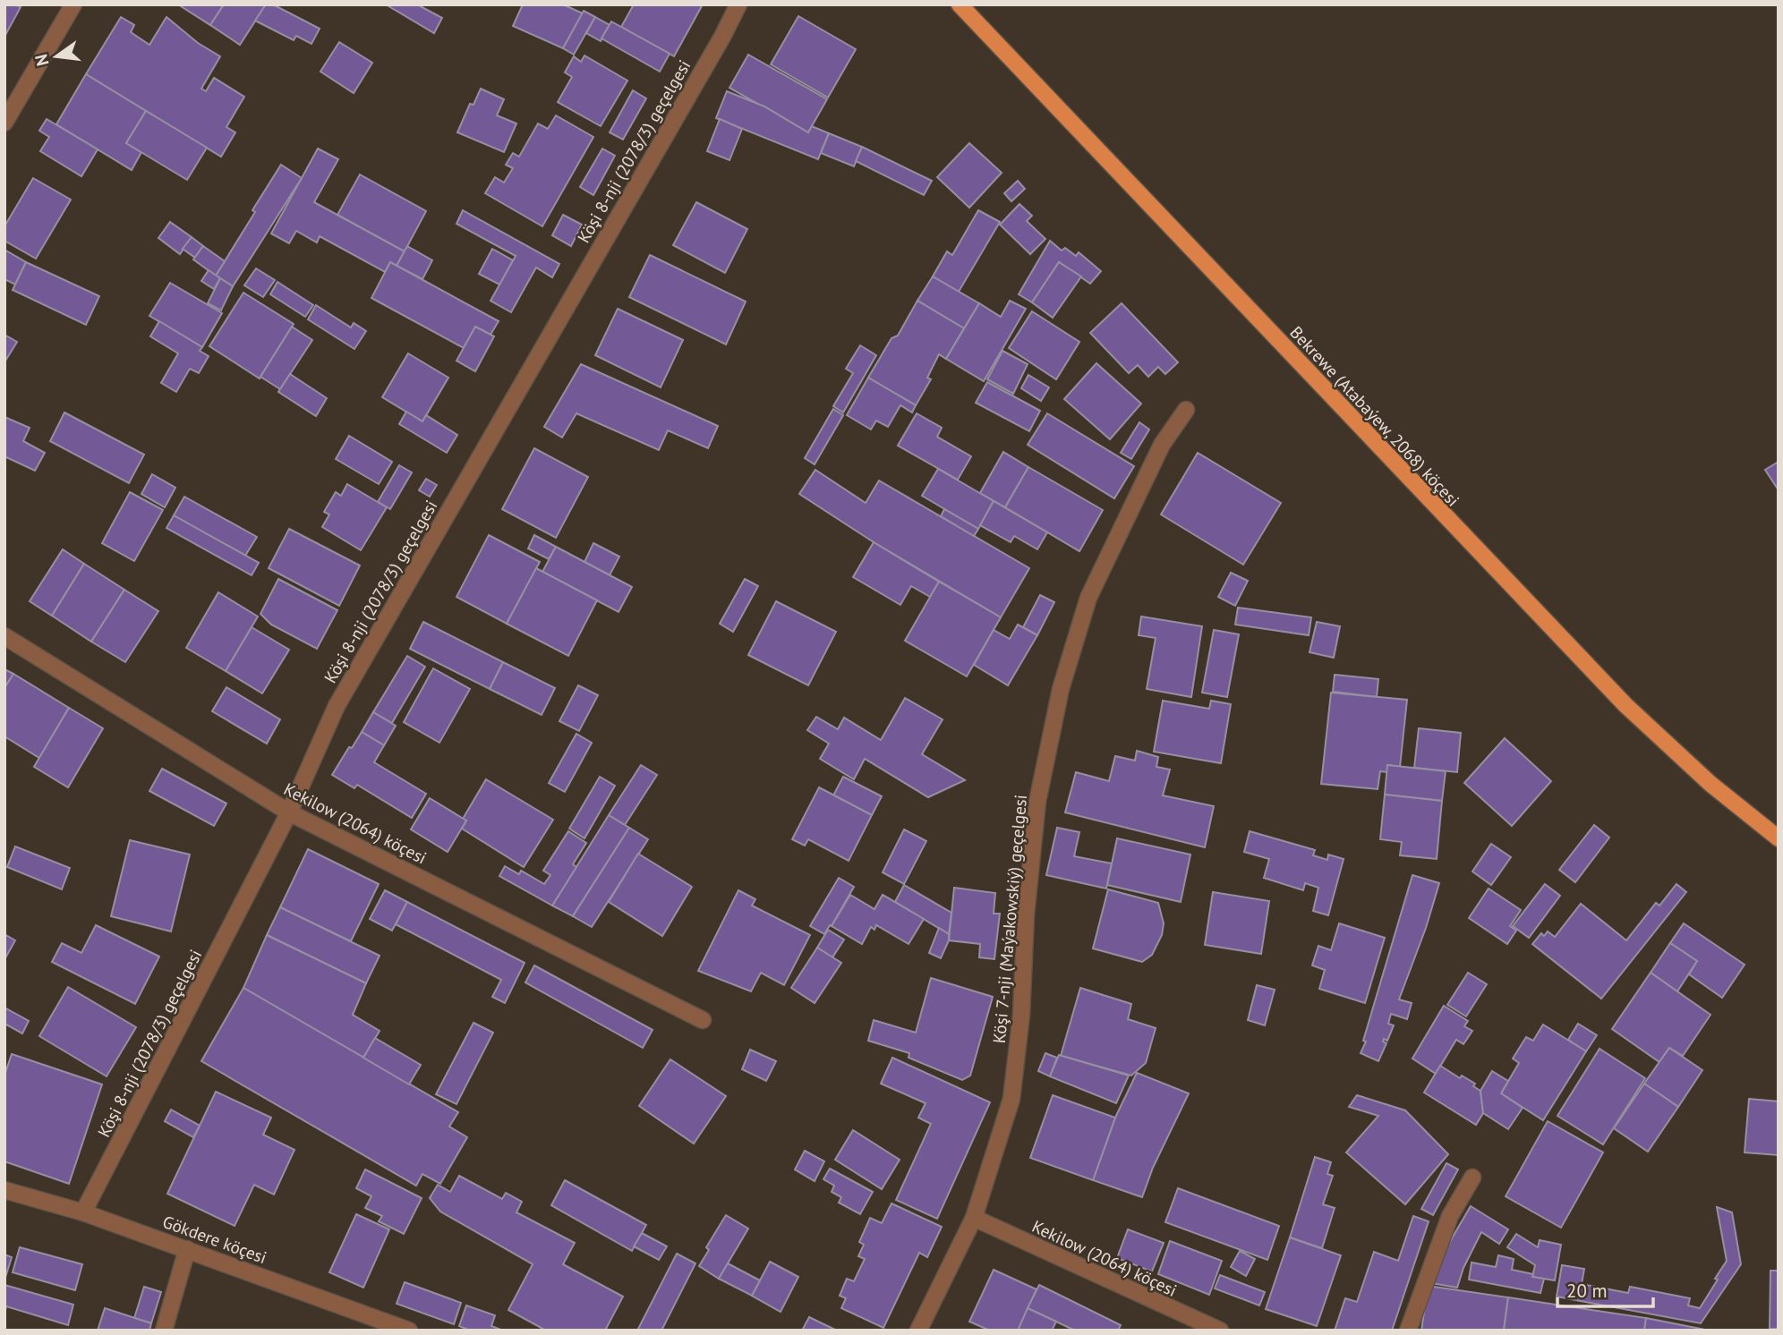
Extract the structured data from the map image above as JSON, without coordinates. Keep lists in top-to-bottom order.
{
  "streets": {
    "main road": ["Bekrewe (Atabaýew, 2068) köçesi"],
    "street": [
      "Köşi 8-nji (2078/3) geçelgesi",
      "Kekilow (2064) köçesi",
      "Köşi 7-nji (Maýakowskiý) geçelgesi",
      "Gökdere köçesi"
    ]
  },
  "crossings": [
    ["Köşi 8-nji (2078/3) geçelgesi", "Kekilow (2064) köçesi"],
    ["Köşi 8-nji (2078/3) geçelgesi", "Gökdere köçesi"],
    ["Kekilow (2064) köçesi", "Köşi 7-nji (Maýakowskiý) geçelgesi"]
  ],
  "scale_bar": "20 m",
  "north": "left"
}
